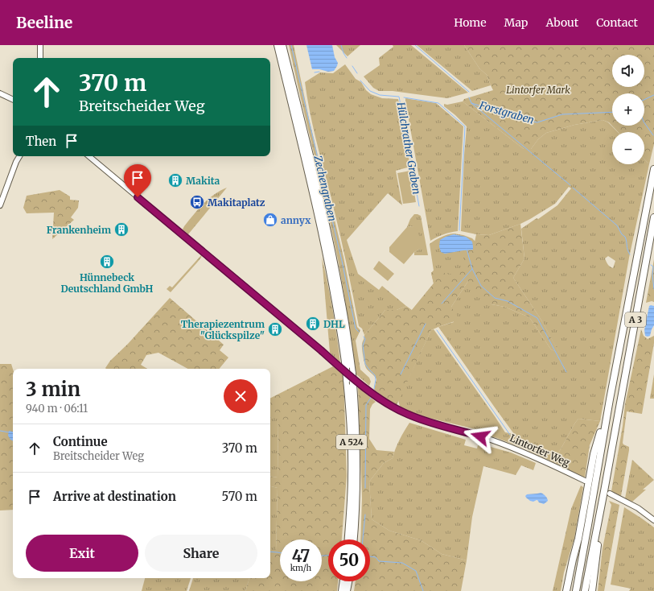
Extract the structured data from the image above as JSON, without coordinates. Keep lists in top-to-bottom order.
{
  "streets": {
    "highway": ["A 3", "A 524"],
    "main road": ["Lintorfer Weg"]
  },
  "water": ["Forstgraben", "Hülchrather Graben", "Zechengraben"],
  "parks": ["Lintorfer Mark"],
  "places": {
    "building": [
      "Makita",
      "Frankenheim",
      "Hünnebeck Deutschland GmbH",
      "DHL",
      "Therapiezentrum \"Glückspilze\""
    ],
    "bus stop": ["Makitaplatz"],
    "shop": ["annyx"]
  },
  "page": {
    "header": "Beeline",
    "nav": [
      "Home",
      "Map",
      "About",
      "Contact"
    ],
    "map_buttons": ["+", "−"],
    "turn": ["370 m", "Breitscheider Weg"],
    "then": "Then",
    "heading": ["3 min", "940 m · 06:11"],
    "list": [
      {
        "name": "Continue",
        "note": "Breitscheider Weg",
        "value": "370 m"
      },
      {
        "name": "Arrive at destination",
        "value": "570 m"
      }
    ],
    "buttons": ["Exit", "Share"],
    "speed": "47 km/h",
    "limit": "50"
  }
}
